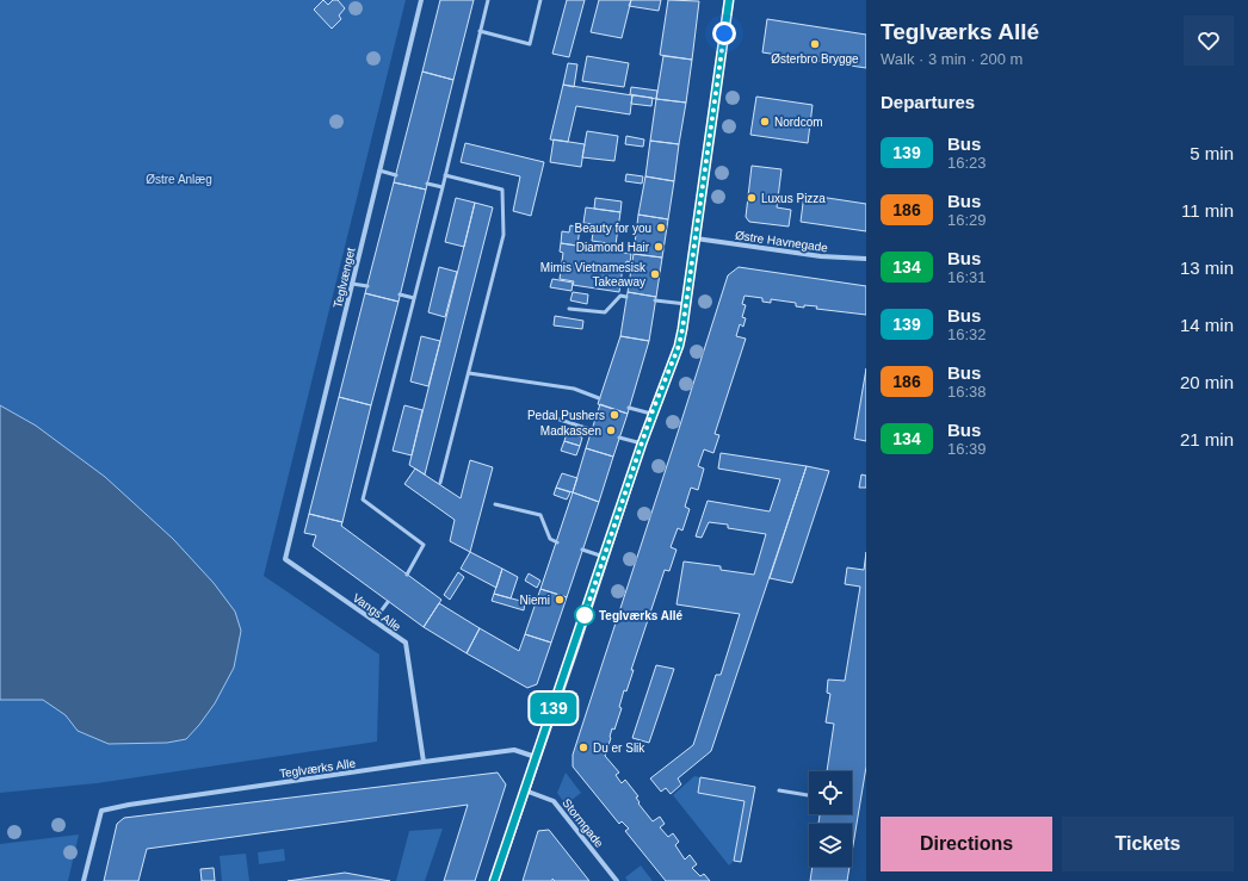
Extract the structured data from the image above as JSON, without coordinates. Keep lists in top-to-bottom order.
{
  "streets": {
    "street": [
      "Østre Havnegade",
      "Teglvænget",
      "Vangs Alle",
      "Teglværks Alle",
      "Stormgade"
    ]
  },
  "crossings": [
    ["Teglvænget", "Vangs Alle"],
    ["Vangs Alle", "Teglværks Alle"]
  ],
  "parks": ["Østre Anlæg"],
  "places": [
    "Østerbro Brygge",
    "Nordcom",
    "Luxus Pizza",
    "Beauty for you",
    "Diamond Hair",
    "Mimis Vietnamesisk Takeaway",
    "Pedal Pushers",
    "Madkassen",
    "Niemi",
    "Teglværks Allé",
    "Du er Slik"
  ],
  "lines": ["bus line 139"],
  "page": {
    "on_map": "139",
    "heading": [
      ["Teglværks Allé", "Walk · 3 min · 200 m"],
      "Departures"
    ],
    "list": [
      {
        "mark": "139",
        "name": "Bus",
        "note": "16:23",
        "value": "5 min"
      },
      {
        "mark": "186",
        "name": "Bus",
        "note": "16:29",
        "value": "11 min"
      },
      {
        "mark": "134",
        "name": "Bus",
        "note": "16:31",
        "value": "13 min"
      },
      {
        "mark": "139",
        "name": "Bus",
        "note": "16:32",
        "value": "14 min"
      },
      {
        "mark": "186",
        "name": "Bus",
        "note": "16:38",
        "value": "20 min"
      },
      {
        "mark": "134",
        "name": "Bus",
        "note": "16:39",
        "value": "21 min"
      }
    ],
    "buttons": ["Directions", "Tickets"]
  }
}
